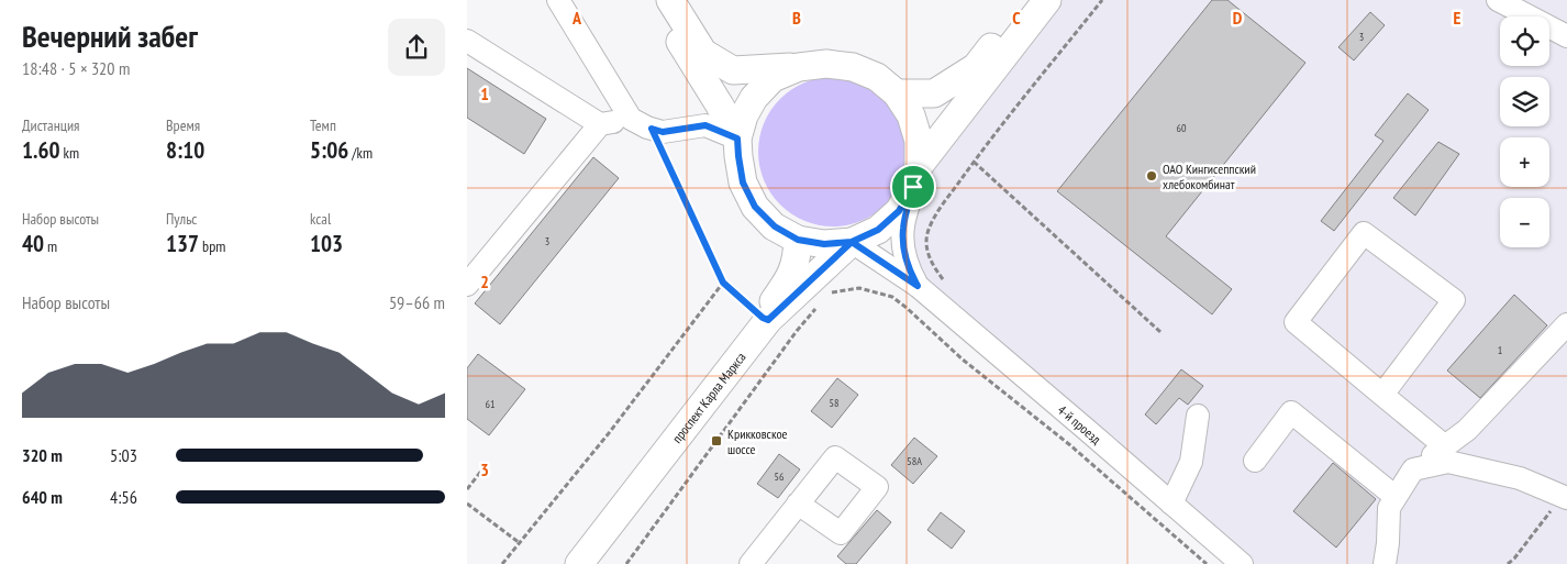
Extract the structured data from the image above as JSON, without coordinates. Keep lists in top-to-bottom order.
{
  "streets": {
    "main road": ["проспект Карла Маркса"],
    "street": ["4-й проезд"]
  },
  "crossings": [
    ["проспект Карла Маркса", "4-й проезд"]
  ],
  "places": {
    "other": ["ОАО Кингисеппский хлебокомбинат"],
    "transit": ["Крикковское шоссе"]
  },
  "house_numbers": [
    "3",
    "60",
    "3",
    "1",
    "58",
    "61",
    "58А",
    "56"
  ],
  "page": {
    "heading": ["Вечерний забег", "18:48 · 5 × 320 m"],
    "map_buttons": ["+", "−"],
    "stats": [
      ["Дистанция", "1.60 km"],
      ["Время", "8:10"],
      ["Темп", "5:06 /km"],
      ["Набор высоты", "40 m"],
      ["Пульс", "137 bpm"],
      ["kcal", "103"]
    ],
    "chart": ["Набор высоты", "59–66 m"],
    "list": [
      {
        "name": "320 m",
        "note": "5:03"
      },
      {
        "name": "640 m",
        "note": "4:56"
      }
    ]
  },
  "grid": {
    "columns": [
      "A",
      "B",
      "C",
      "D",
      "E"
    ],
    "rows": ["1", "2", "3"]
  }
}
